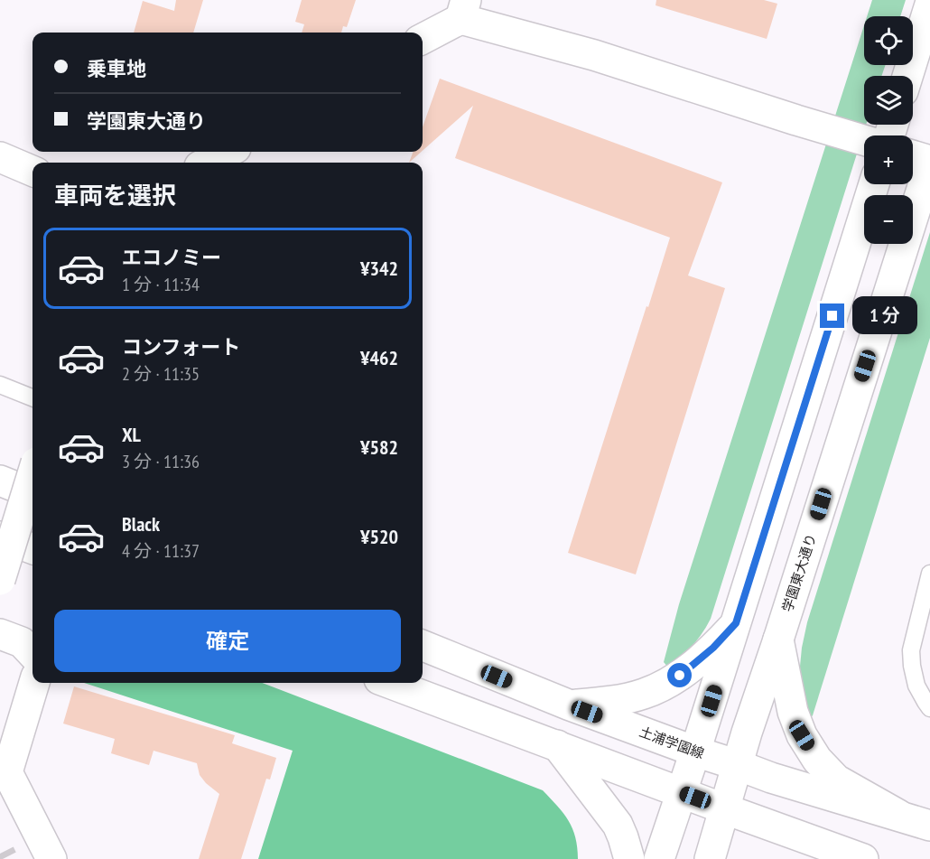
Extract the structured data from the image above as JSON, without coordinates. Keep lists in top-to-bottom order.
{
  "streets": {
    "main road": ["学園東大通り", "土浦学園線"]
  },
  "crossings": [
    ["学園東大通り", "土浦学園線"]
  ],
  "page": {
    "map_buttons": ["+", "−"],
    "banner": ["乗車地", "学園東大通り"],
    "heading": "車両を選択",
    "list": [
      {
        "name": "エコノミー",
        "note": "1 分 · 11:34",
        "value": "¥342"
      },
      {
        "name": "コンフォート",
        "note": "2 分 · 11:35",
        "value": "¥462"
      },
      {
        "name": "XL",
        "note": "3 分 · 11:36",
        "value": "¥582"
      },
      {
        "name": "Black",
        "note": "4 分 · 11:37",
        "value": "¥520"
      }
    ],
    "bubble": "1 分",
    "buttons": "確定"
  }
}
